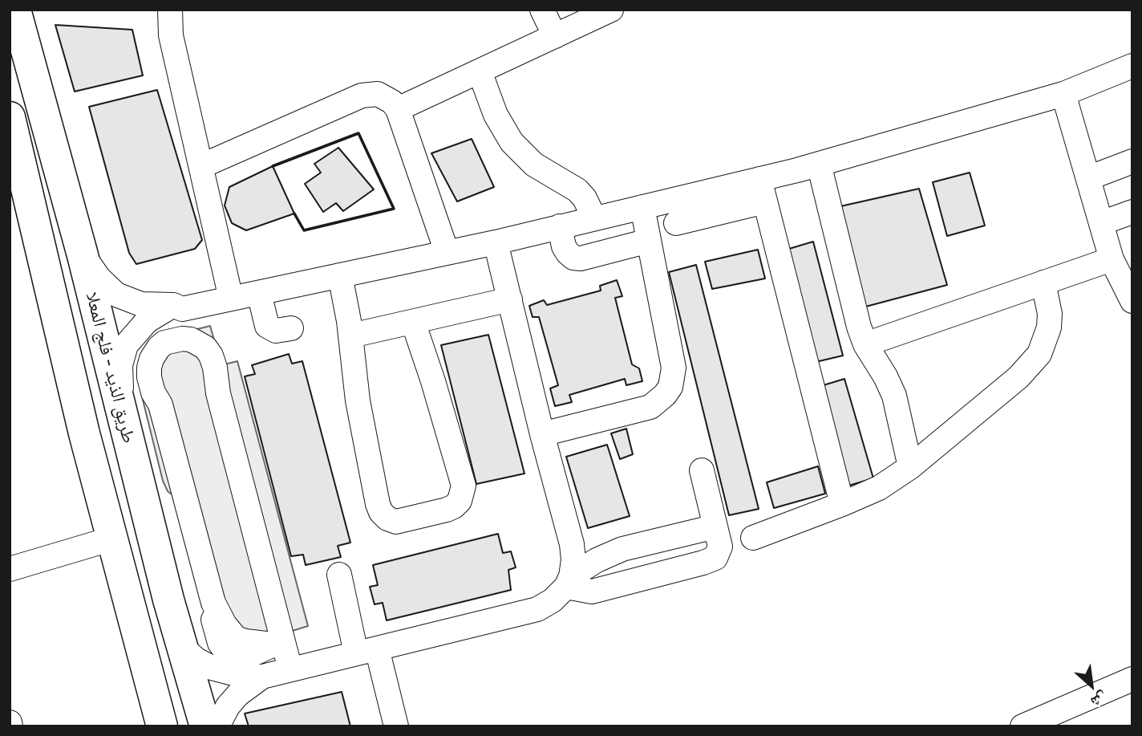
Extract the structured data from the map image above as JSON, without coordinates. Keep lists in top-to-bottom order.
{
  "streets": {
    "highway": ["طريق الذيد - فلج المعلا"]
  },
  "north": "bottom right"
}
